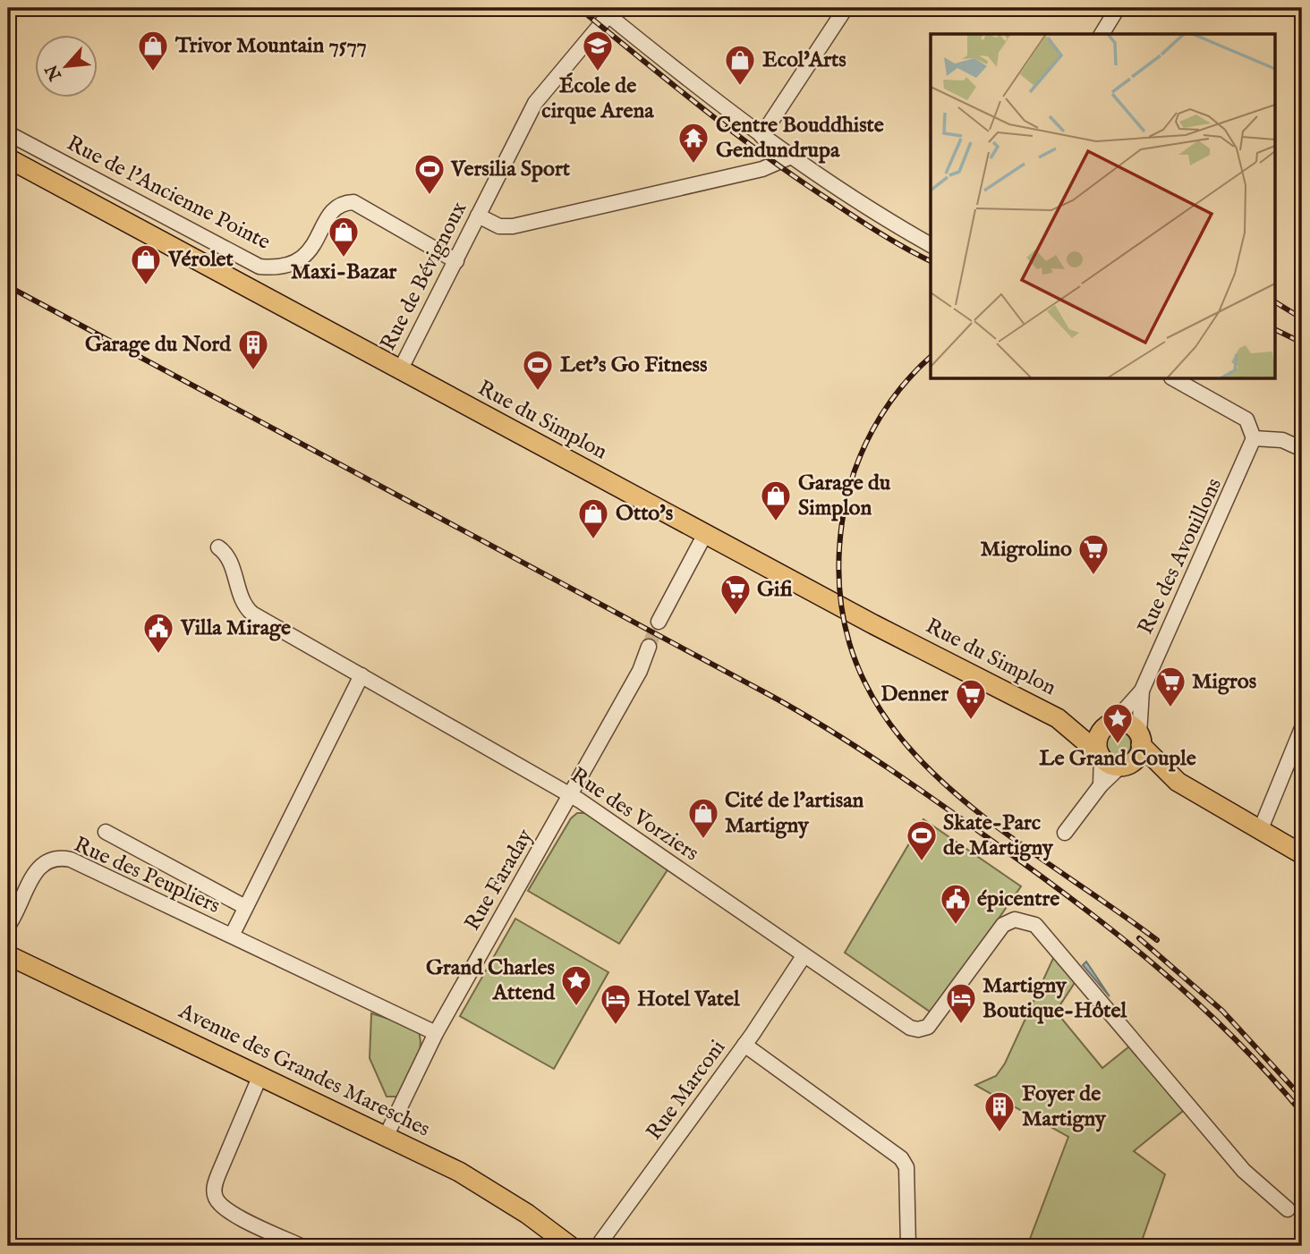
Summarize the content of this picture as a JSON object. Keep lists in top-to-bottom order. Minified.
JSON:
{"streets":{"main road":["Rue du Simplon","Avenue des Grandes Maresches"],"street":["Rue de l'Ancienne Pointe","Rue de Bévignoux","Rue des Avouillons","Rue des Vorziers","Rue des Peupliers","Rue Faraday","Rue Marconi"]},"crossings":[["Rue de l'Ancienne Pointe","Rue de Bévignoux"],["Rue de Bévignoux","Rue du Simplon"],["Rue du Simplon","Rue des Avouillons"],["Rue des Vorziers","Rue des Peupliers"],["Rue des Vorziers","Rue Faraday"],["Rue des Vorziers","Rue Marconi"],["Rue des Peupliers","Rue Faraday"],["Rue Faraday","Avenue des Grandes Maresches"]],"places":{"shop":["Trivor Mountain 7577","Ecol'Arts","Maxi-Bazar","Vérolet","Garage du Simplon","Otto's","Cité de l'artisan Martigny"],"school or university":["École de cirque Arena"],"temple":["Centre Bouddhiste Gendundrupa"],"sports":["Versilia Sport","Let's Go Fitness","Skate-Parc de Martigny"],"building":["Garage du Nord","Foyer de Martigny"],"supermarket":["Migrolino","Gifi","Migros","Denner"],"public building":["Villa Mirage","épicentre"],"place":["Le Grand Couple","Grand Charles Attend"],"hotel":["Martigny Boutique-Hôtel","Hotel Vatel"]},"north":"bottom left"}
